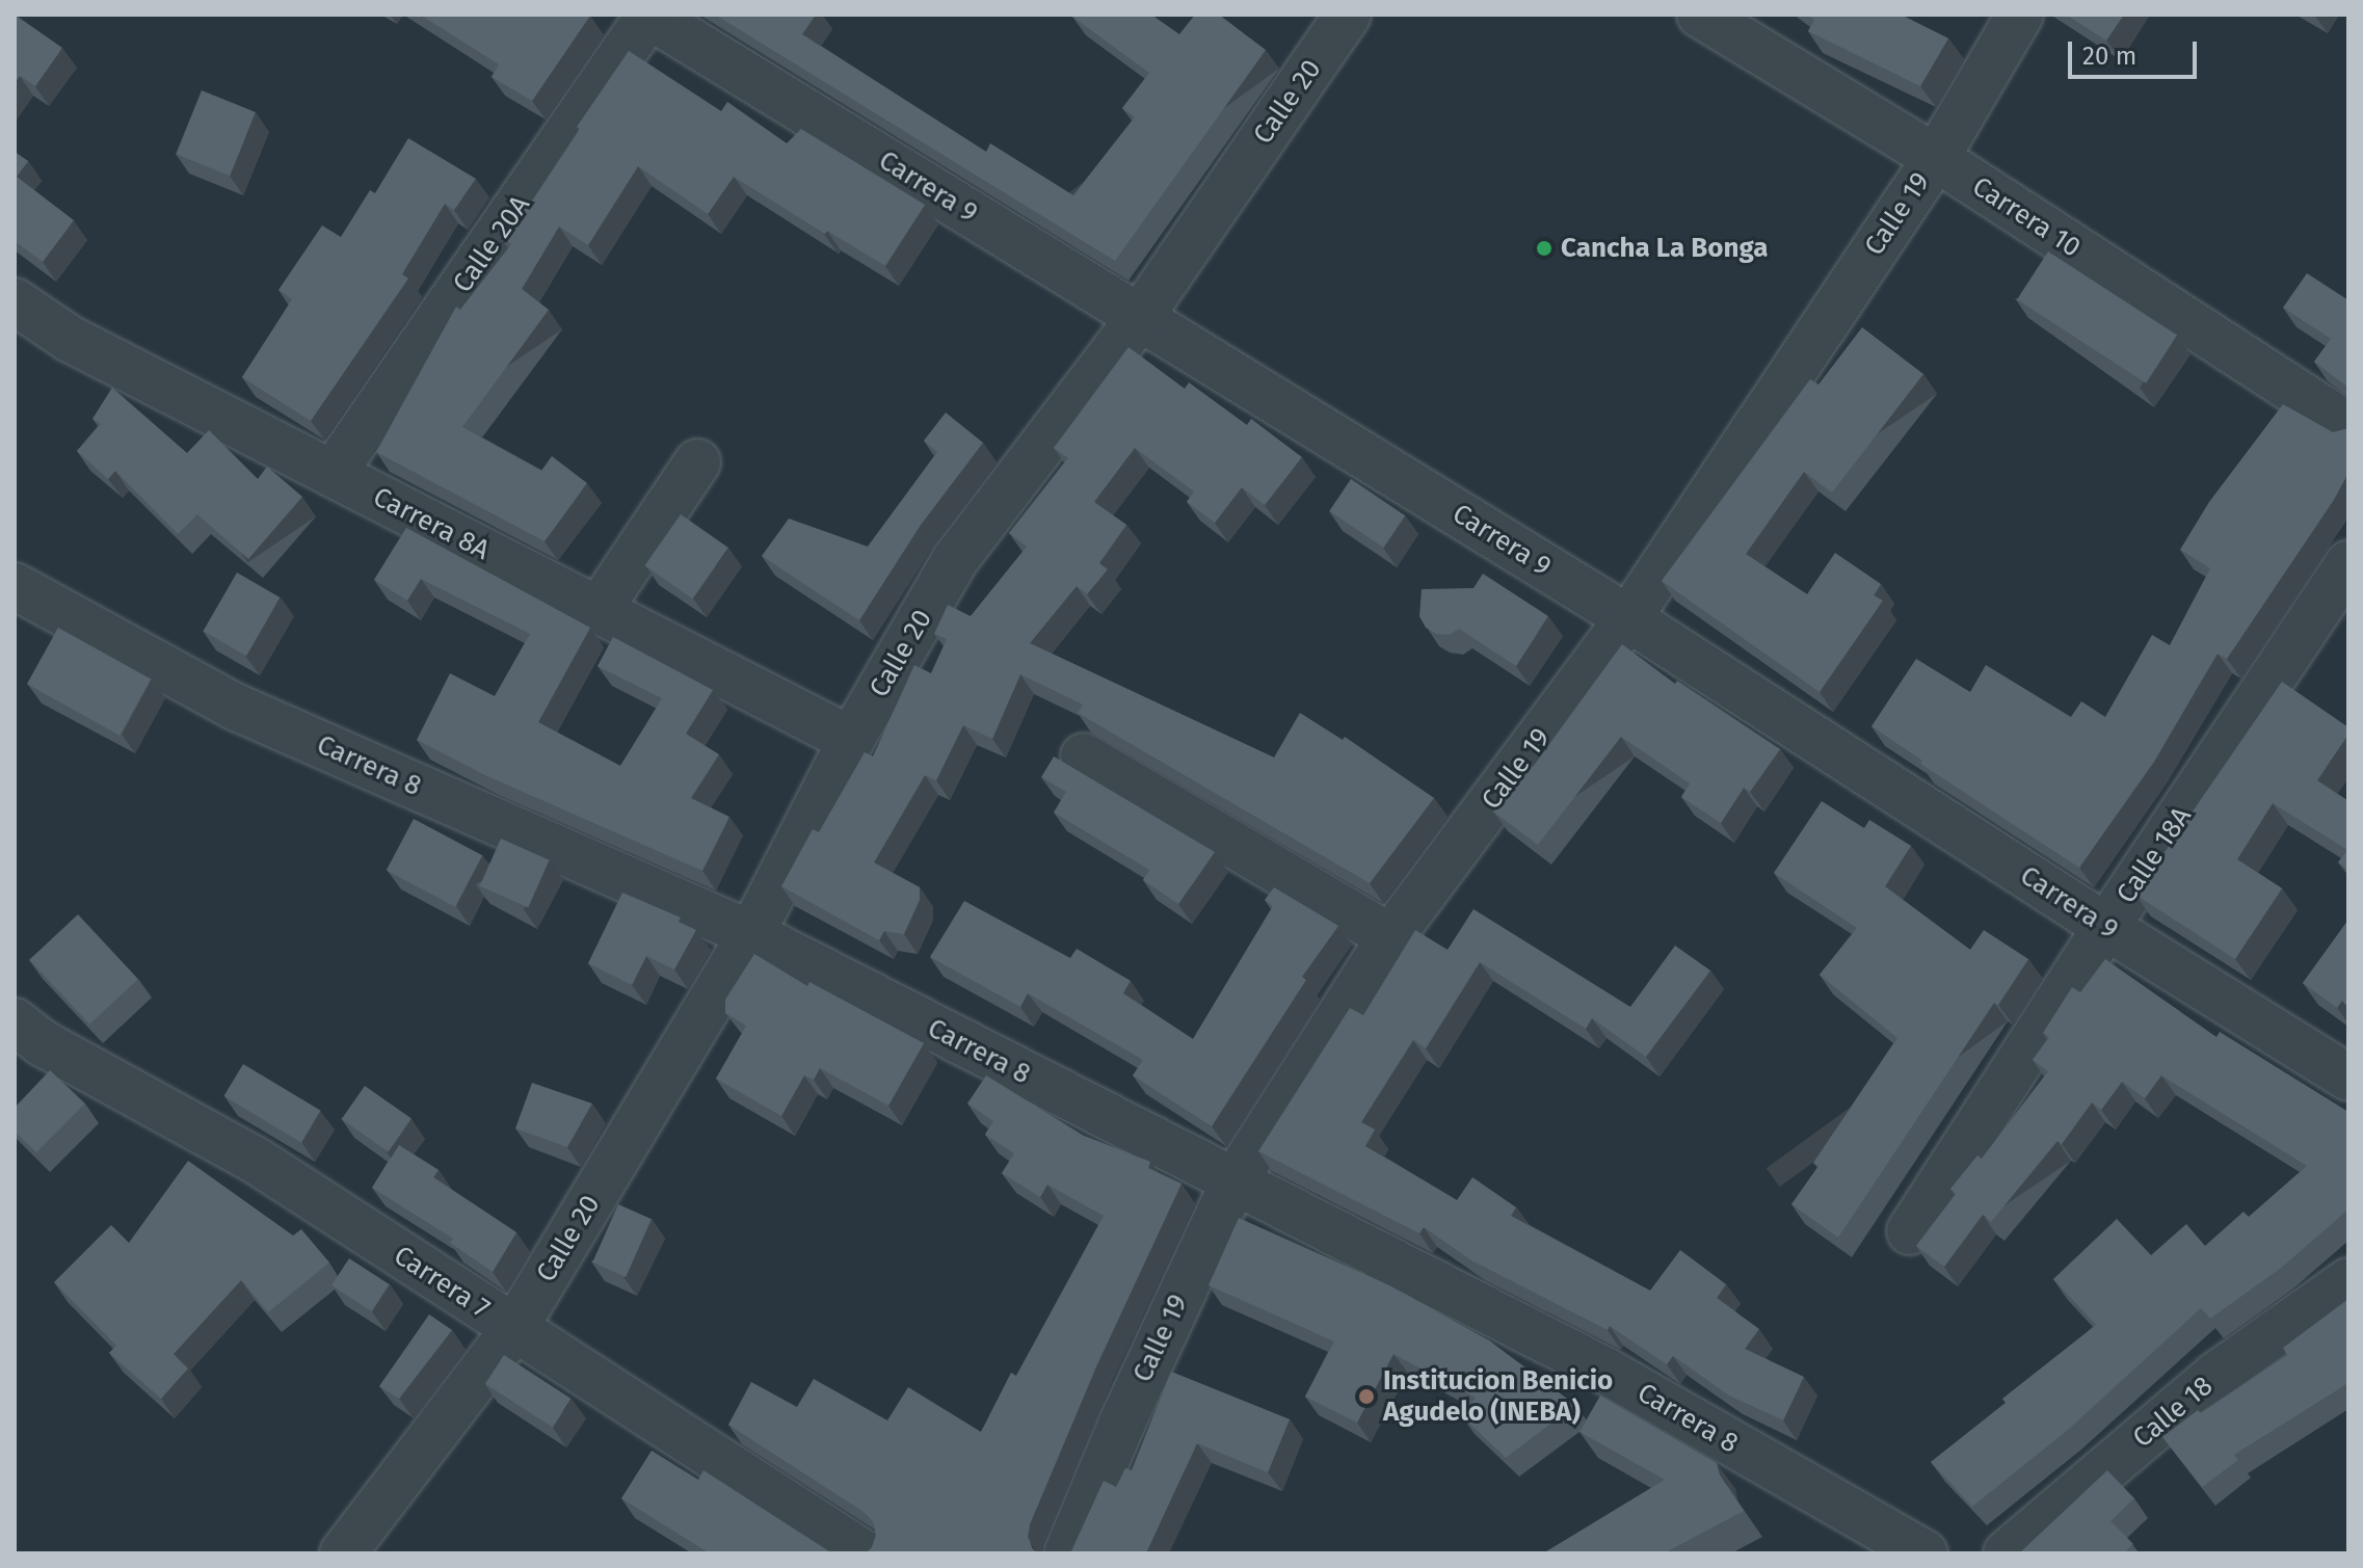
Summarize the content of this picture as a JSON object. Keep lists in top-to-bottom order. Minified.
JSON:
{"streets":{"street":["Calle 20","Carrera 9","Calle 19","Carrera 10","Calle 20A","Carrera 8A","Carrera 8","Calle 18A","Carrera 7","Calle 18"]},"crossings":[["Calle 20","Carrera 9"],["Calle 20","Carrera 8A"],["Calle 20","Carrera 8"],["Calle 20","Carrera 7"],["Carrera 9","Calle 19"],["Carrera 9","Calle 20A"],["Carrera 9","Calle 18A"],["Calle 19","Carrera 10"],["Calle 19","Carrera 8"],["Calle 20A","Carrera 8A"]],"places":["Cancha La Bonga","Institucion Benicio Agudelo (INEBA)"],"scale_bar":"20 m"}
